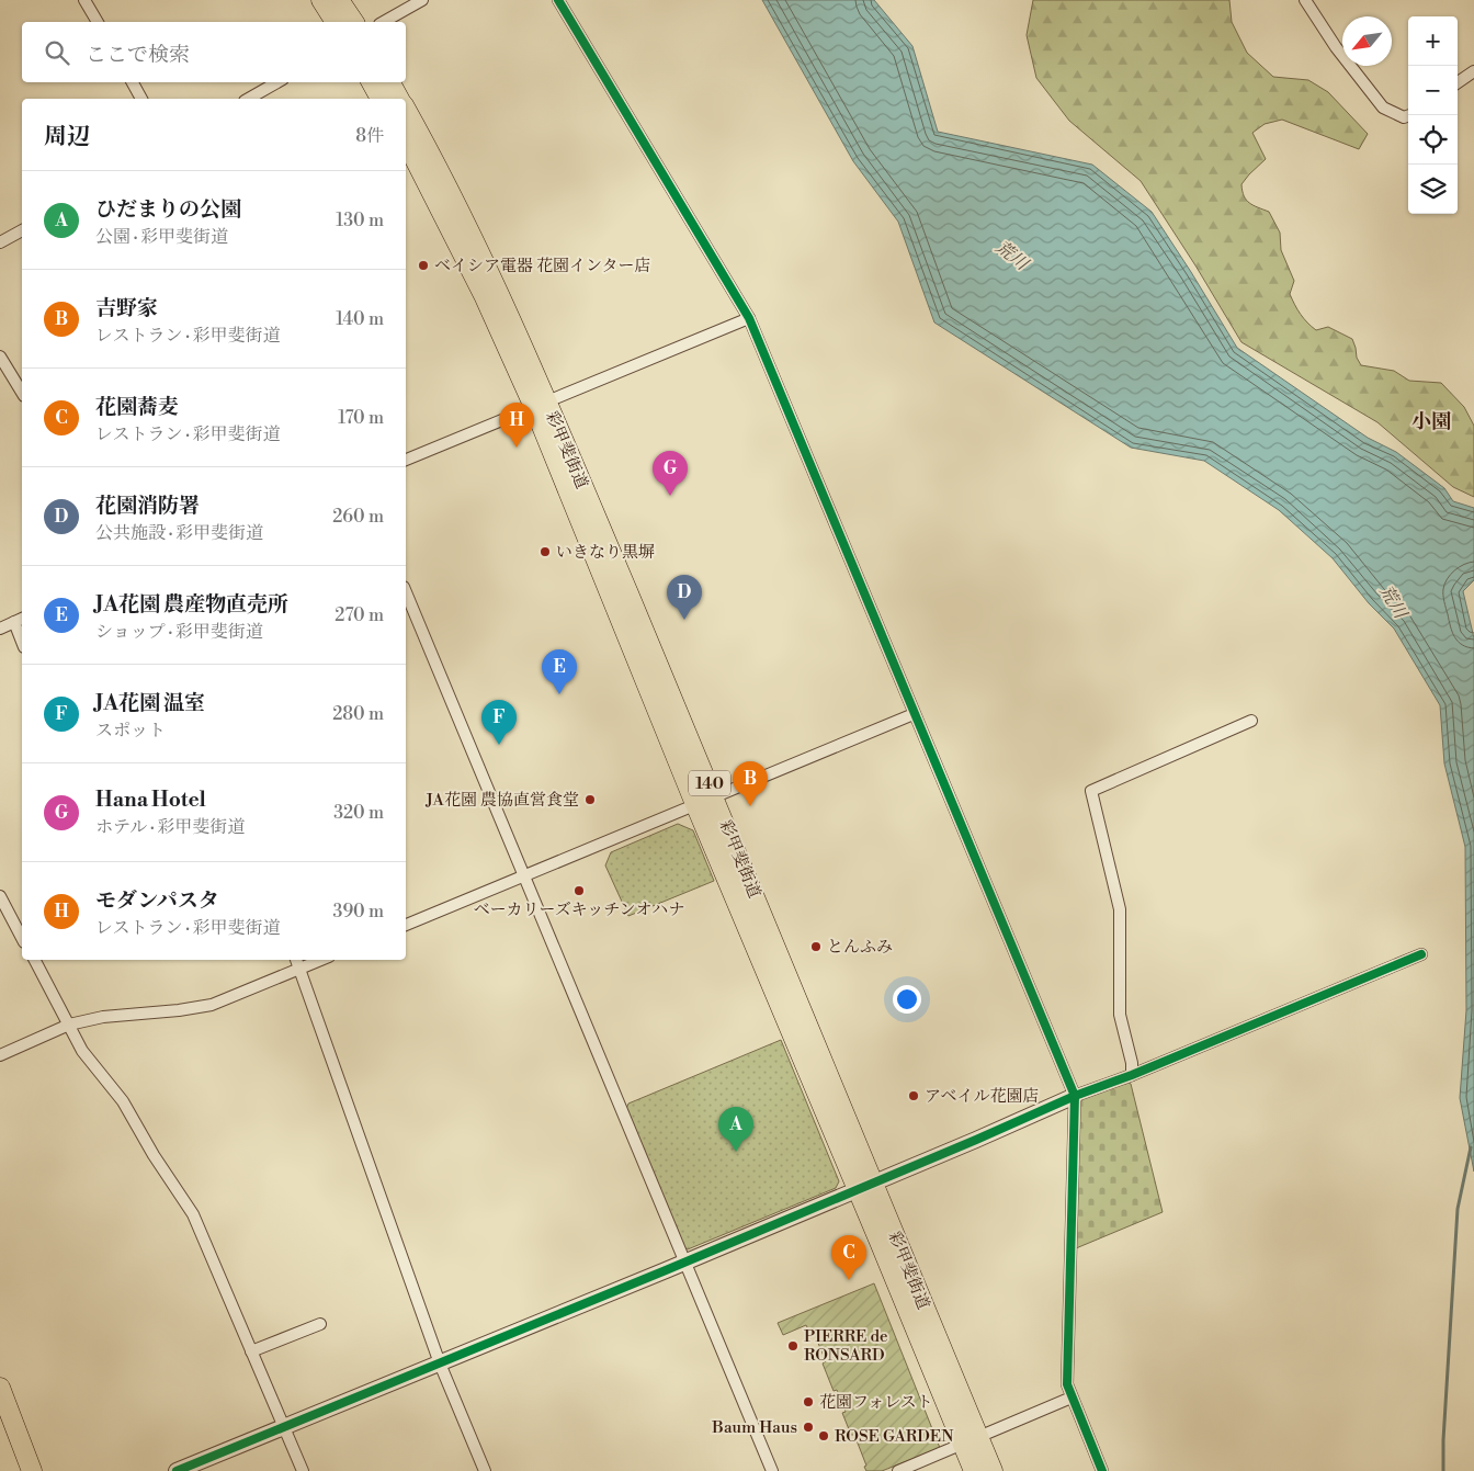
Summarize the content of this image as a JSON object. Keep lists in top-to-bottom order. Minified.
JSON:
{"streets":{"highway":["彩甲斐街道","140"]},"districts":["小園"],"water":["荒川"],"places":["ベイシア電器 花園インター店","いきなり黒塀","JA花園 農協直営食堂","ベーカリーズキッチンオハナ","とんふみ","アベイル花園店","PIERRE de RONSARD","花園フォレスト","Baum Haus","ROSE GARDEN"],"north":"bottom left","page":{"map_buttons":["+","−"],"search":"ここで検索","heading":["周辺","8件"],"list":[{"mark":"A","name":"ひだまりの公園","note":"公園 · 彩甲斐街道","value":"130 m"},{"mark":"B","name":"吉野家","note":"レストラン · 彩甲斐街道","value":"140 m"},{"mark":"C","name":"花園蕎麦","note":"レストラン · 彩甲斐街道","value":"170 m"},{"mark":"D","name":"花園消防署","note":"公共施設 · 彩甲斐街道","value":"260 m"},{"mark":"E","name":"JA花園 農産物直売所","note":"ショップ · 彩甲斐街道","value":"270 m"},{"mark":"F","name":"JA花園 温室","note":"スポット","value":"280 m"},{"mark":"G","name":"Hana Hotel","note":"ホテル · 彩甲斐街道","value":"320 m"},{"mark":"H","name":"モダンパスタ","note":"レストラン · 彩甲斐街道","value":"390 m"}],"pins":["H","G","D","E","F","B","A","C"]}}
